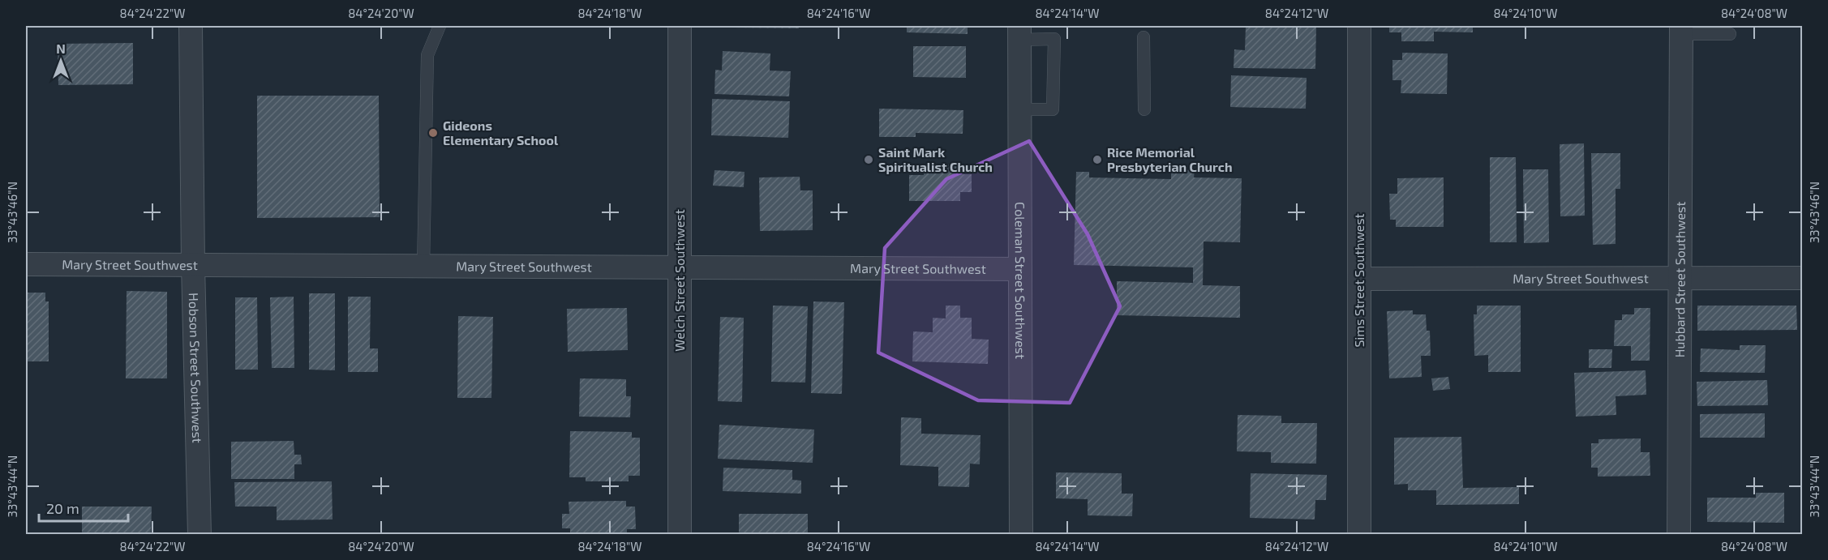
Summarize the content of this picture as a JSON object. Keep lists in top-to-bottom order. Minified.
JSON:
{"streets":{"street":["Mary Street Southwest","Hubbard Street Southwest","Welch Street Southwest","Coleman Street Southwest","Sims Street Southwest","Hobson Street Southwest"]},"crossings":[["Mary Street Southwest","Hubbard Street Southwest"],["Mary Street Southwest","Welch Street Southwest"],["Mary Street Southwest","Coleman Street Southwest"],["Mary Street Southwest","Sims Street Southwest"],["Mary Street Southwest","Hobson Street Southwest"]],"places":["Gideons Elementary School","Saint Mark Spiritualist Church","Rice Memorial Presbyterian Church"],"scale_bar":"20 m","north":"top","coordinates":["84°24'22\"W","84°24'20\"W","84°24'18\"W","84°24'16\"W","84°24'14\"W","84°24'12\"W","84°24'10\"W","84°24'08\"W","33°43'46\"N","33°43'44\"N"]}
